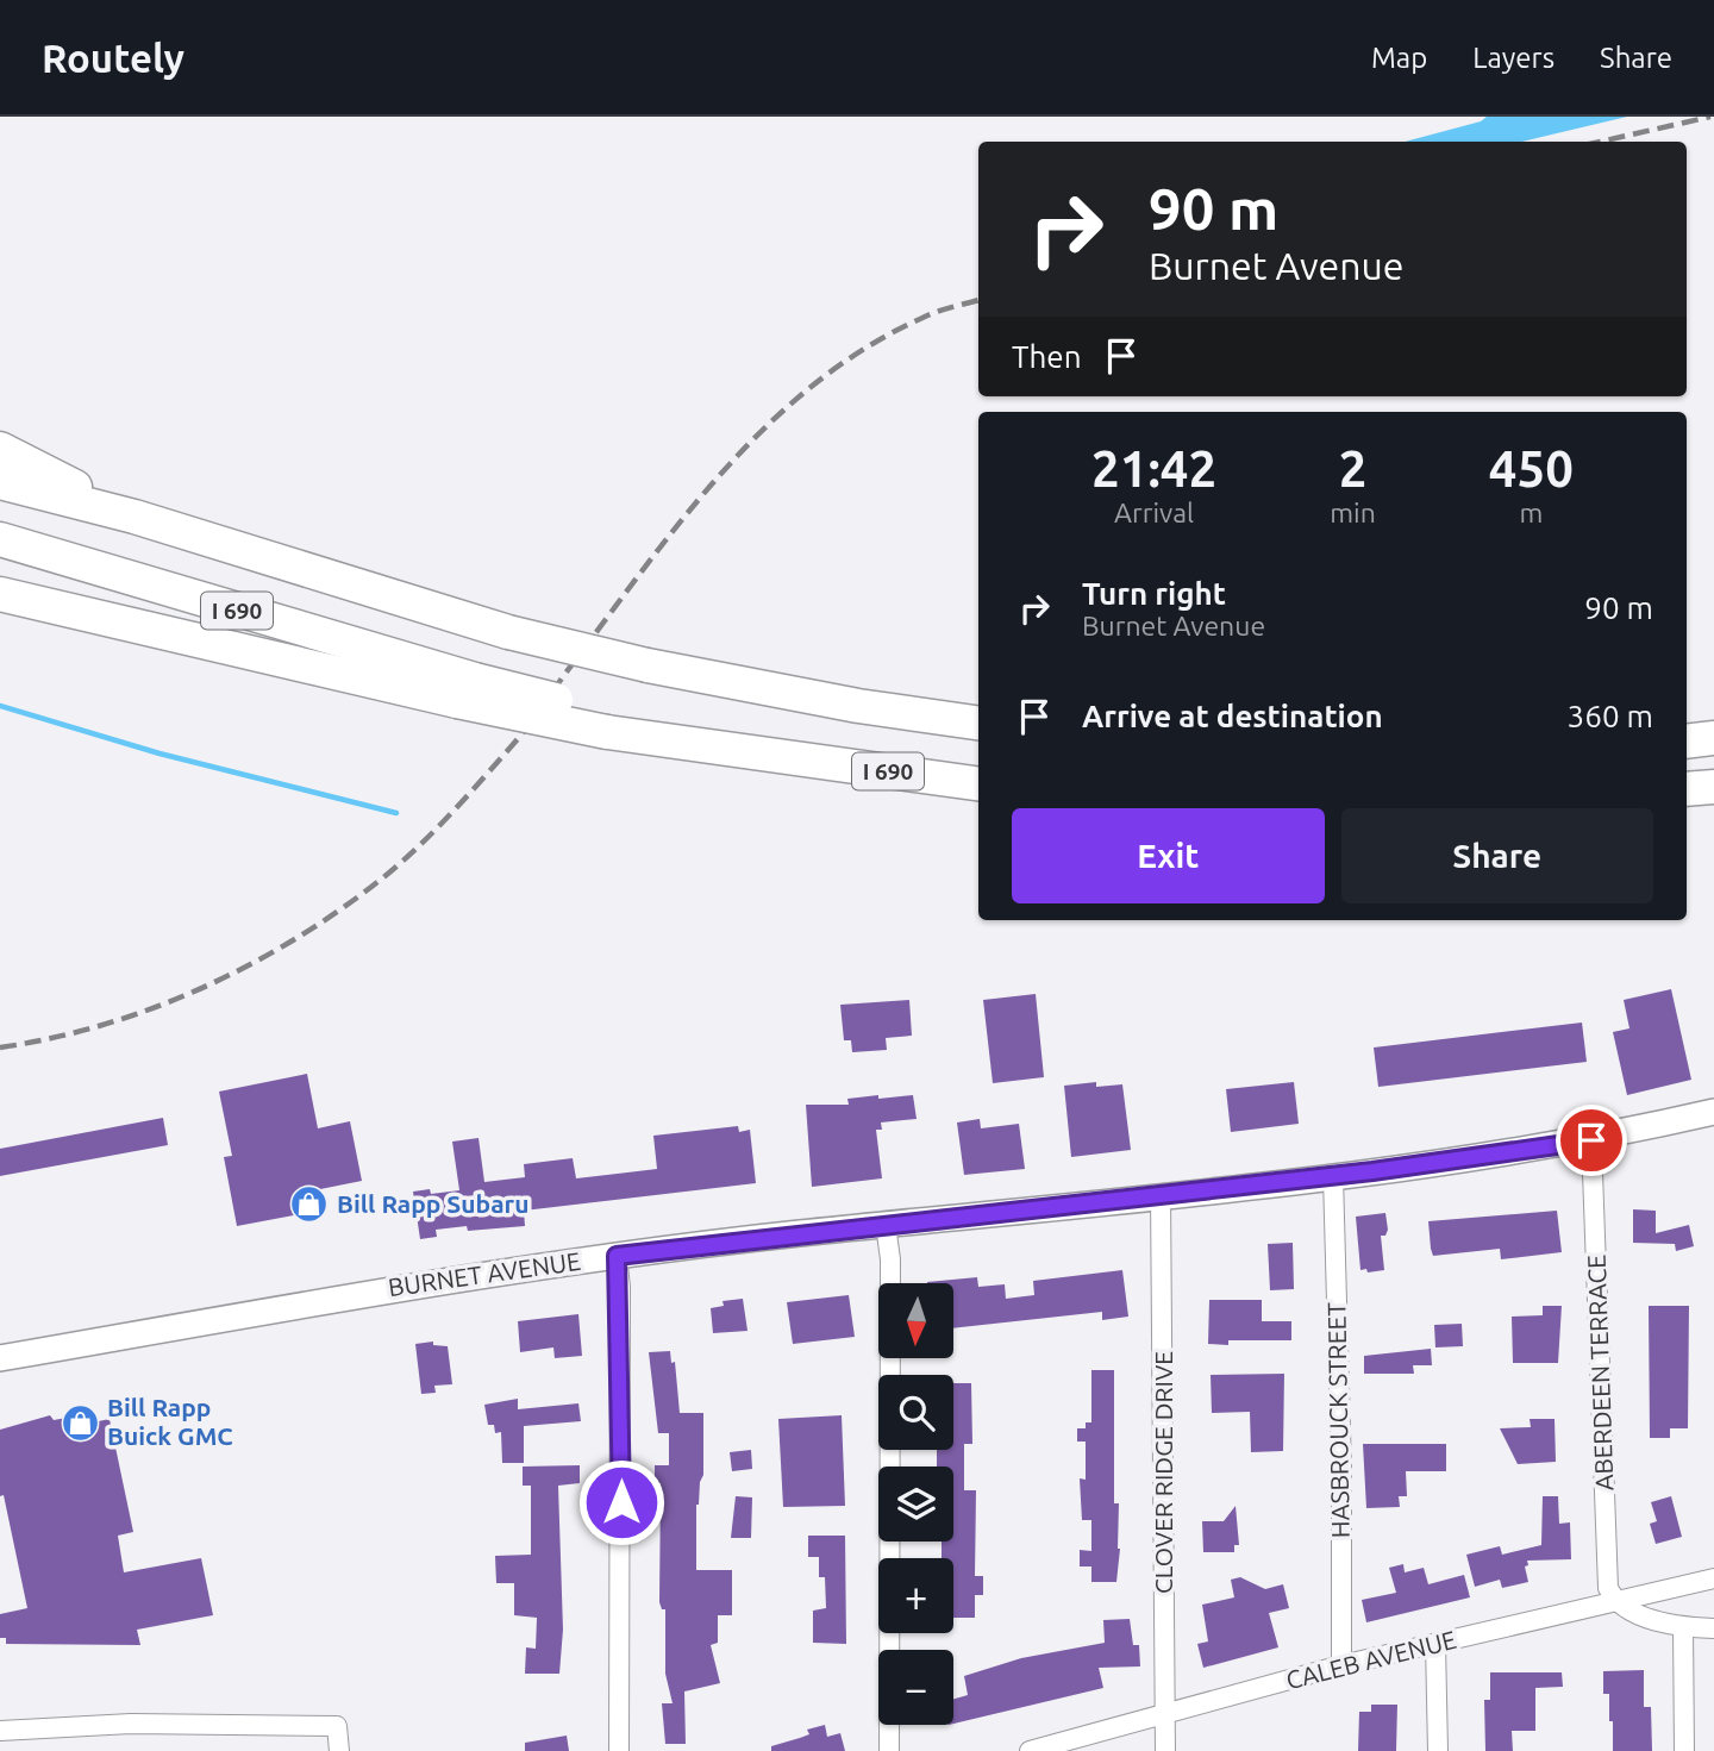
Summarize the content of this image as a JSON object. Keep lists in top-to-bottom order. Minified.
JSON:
{"streets":{"highway":["I 690"],"street":["BURNET AVENUE","ABERDEEN TERRACE","HASBROUCK STREET","CLOVER RIDGE DRIVE","CALEB AVENUE"]},"crossings":[["BURNET AVENUE","ABERDEEN TERRACE"],["BURNET AVENUE","HASBROUCK STREET"],["BURNET AVENUE","CLOVER RIDGE DRIVE"],["ABERDEEN TERRACE","CALEB AVENUE"],["HASBROUCK STREET","CALEB AVENUE"],["CLOVER RIDGE DRIVE","CALEB AVENUE"]],"places":{"shop":["Bill Rapp Subaru","Bill Rapp Buick GMC"]},"north":"bottom","page":{"header":"Routely","nav":["Map","Layers","Share"],"turn":["90 m","Burnet Avenue"],"then":"Then","eta":["21:42","Arrival","2","min","450","m"],"list":[{"name":"Turn right","note":"Burnet Avenue","value":"90 m"},{"name":"Arrive at destination","value":"360 m"}],"buttons":["Exit","Share"],"map_buttons":["+","−"]}}
